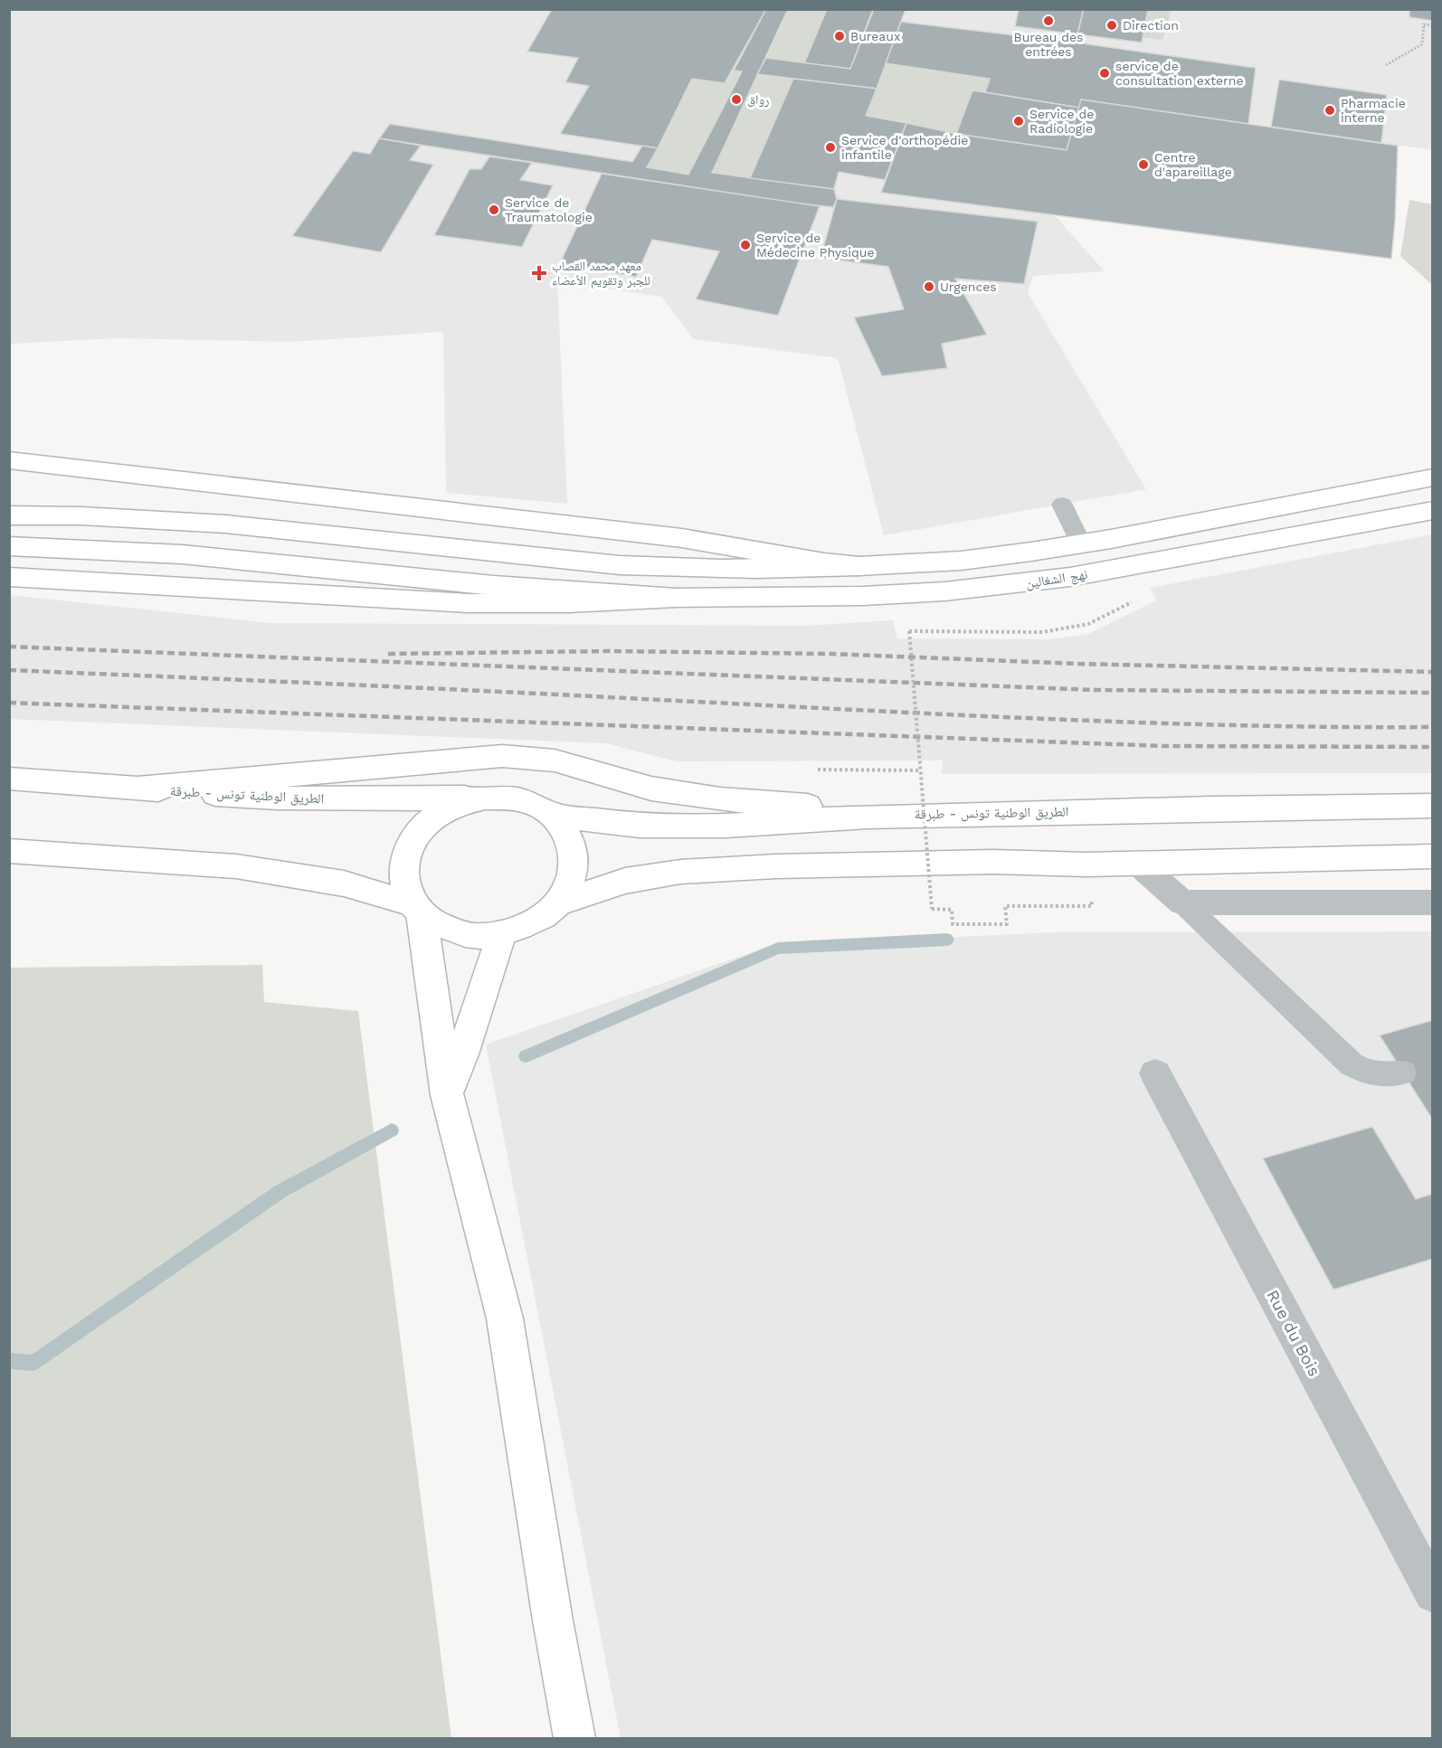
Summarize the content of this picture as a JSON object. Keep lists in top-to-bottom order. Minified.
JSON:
{"streets":{"main road":["نهج الشغالين","الطريق الوطنية تونس - طبرقة"],"street":["Rue du Bois"]},"places":{"other":["Bureau des entrées","Direction","Bureaux","service de consultation externe","رواق","Pharmacie interne","Service de Radiologie","Service d'orthopédie infantile","Centre d'apareillage","Service de Traumatologie","Service de Médecine Physique","Urgences"],"health":["معهد محمد القصاب للجبر وتقويم الأعضاء"]}}
